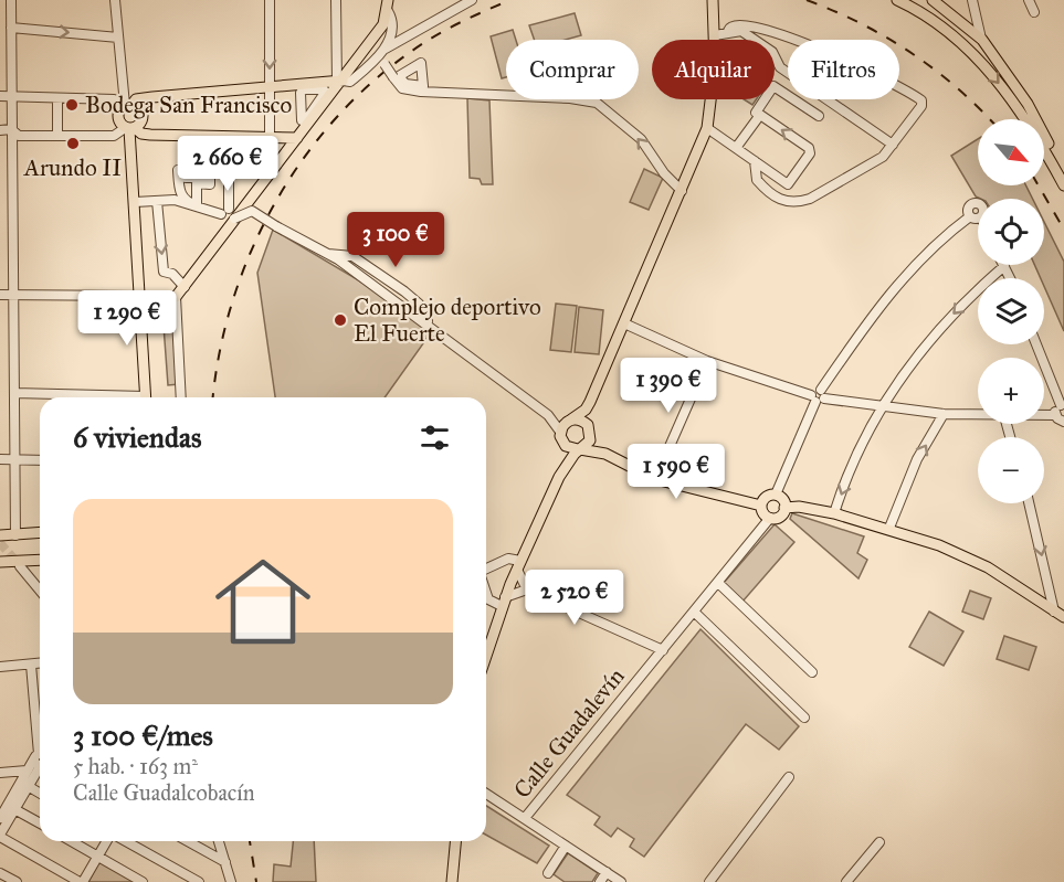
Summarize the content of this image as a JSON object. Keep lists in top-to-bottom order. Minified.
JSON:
{"streets":{"street":["Calle Guadalevín"]},"places":["Bodega San Francisco","Arundo II","Complejo deportivo El Fuerte"],"north":"bottom right","page":{"chip":["Comprar","Alquilar","Filtros"],"map_buttons":["+","−"],"price":["2 660 €","3 100 €","1 290 €","1 390 €","1 590 €","2 520 €"],"heading":"6 viviendas","list":[{"name":"3 100 €/mes","note":"5 hab. · 163 m² · Calle Guadalcobacín"}]}}
